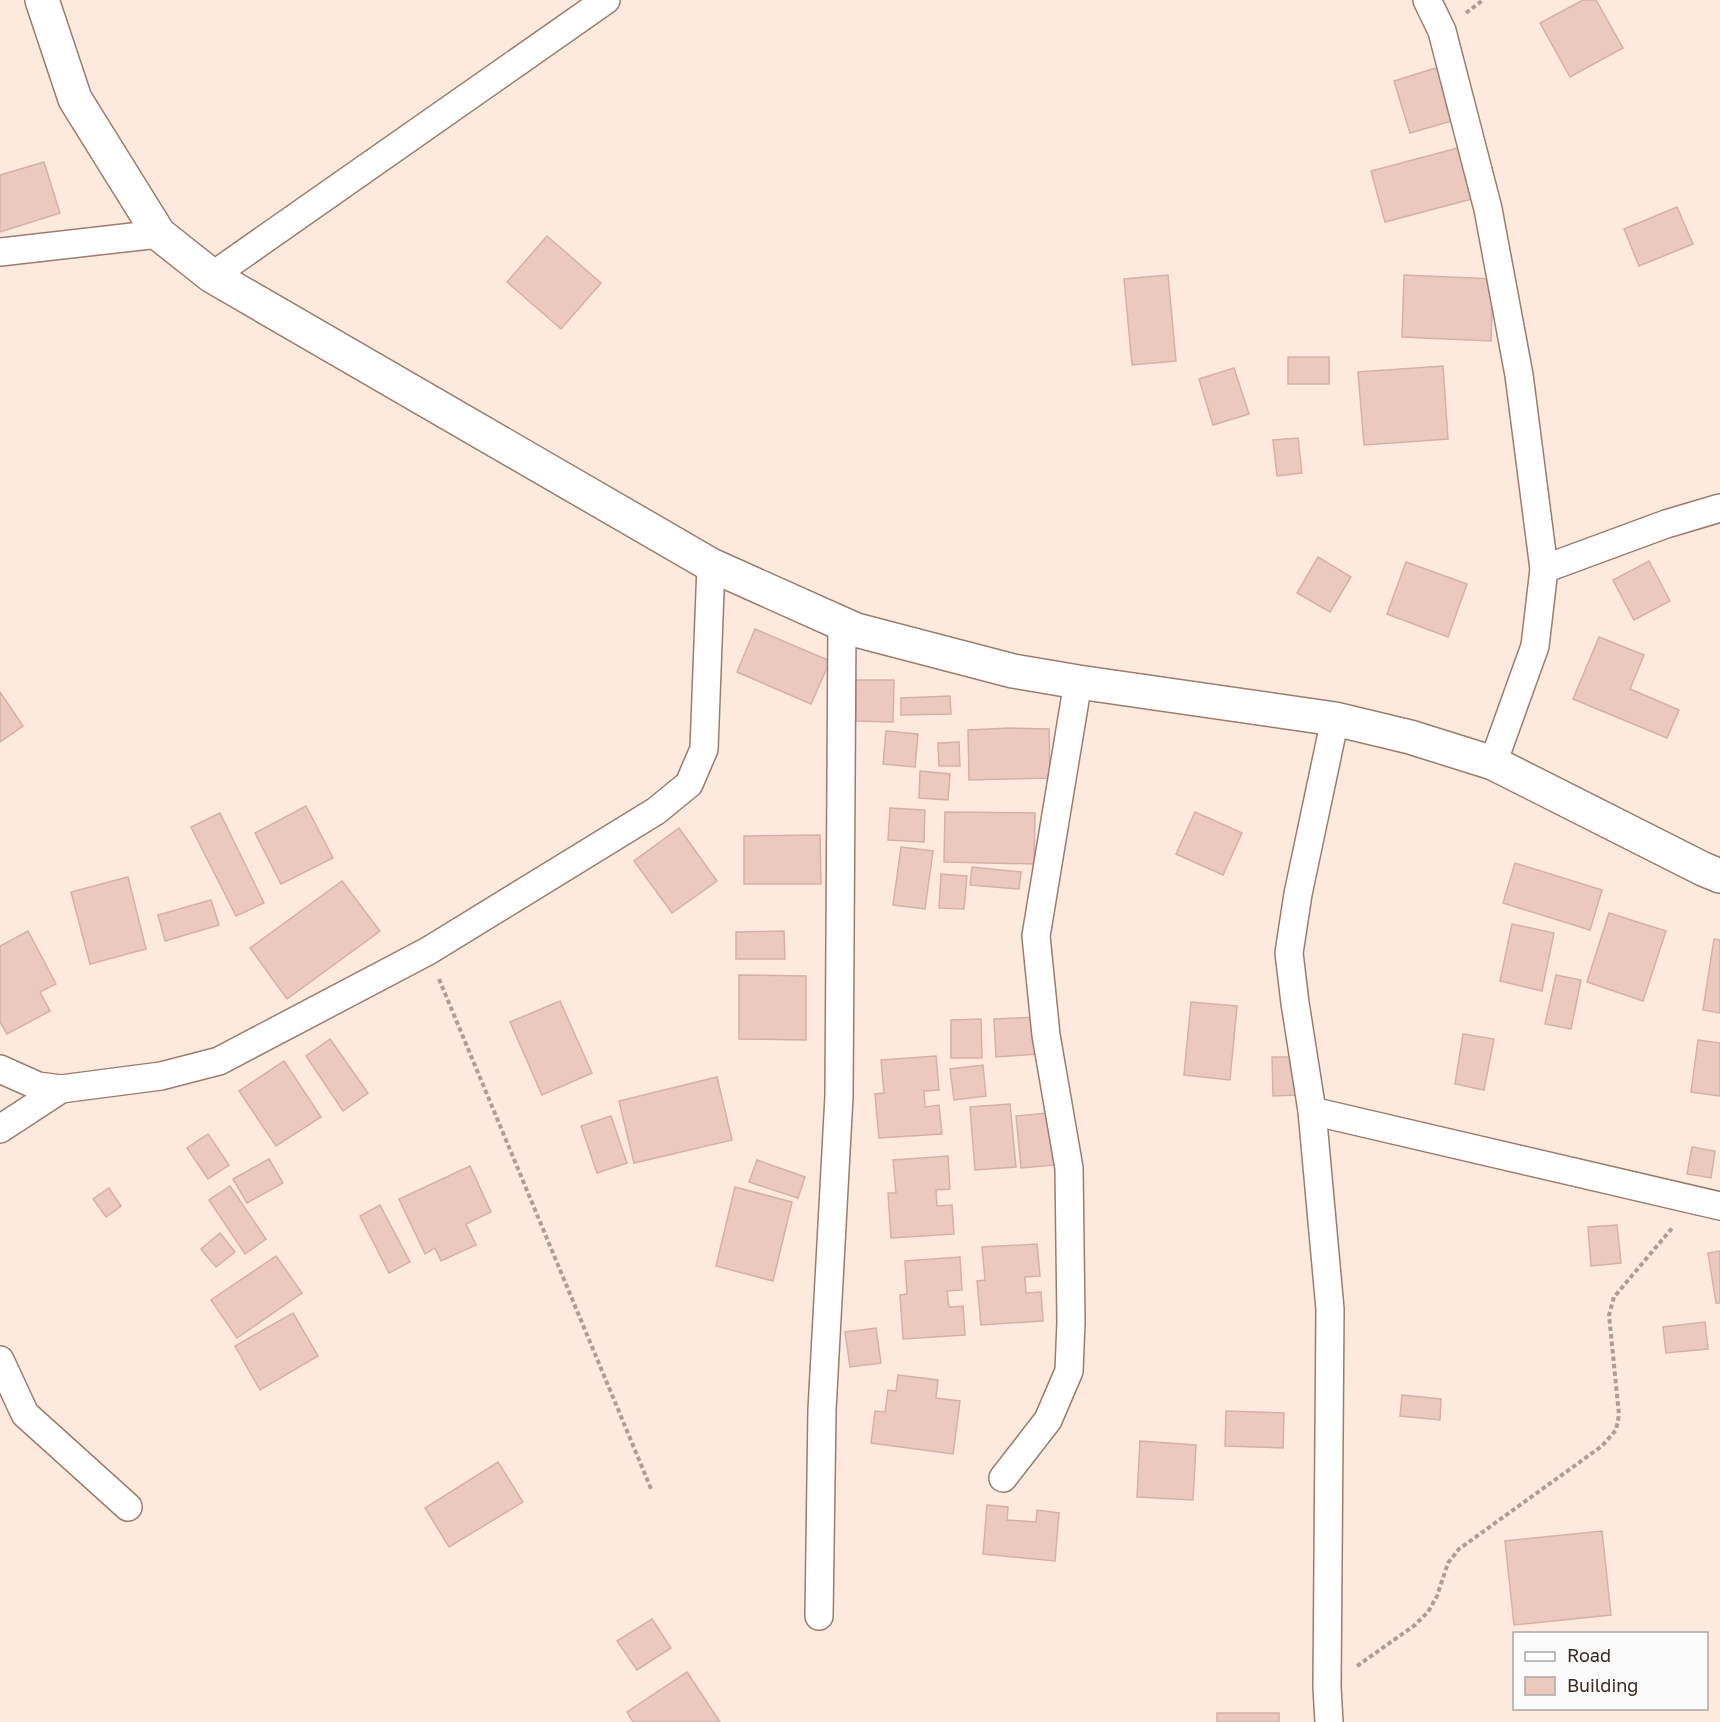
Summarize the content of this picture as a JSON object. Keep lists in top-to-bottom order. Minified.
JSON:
{"legend":["Road","Building"]}
